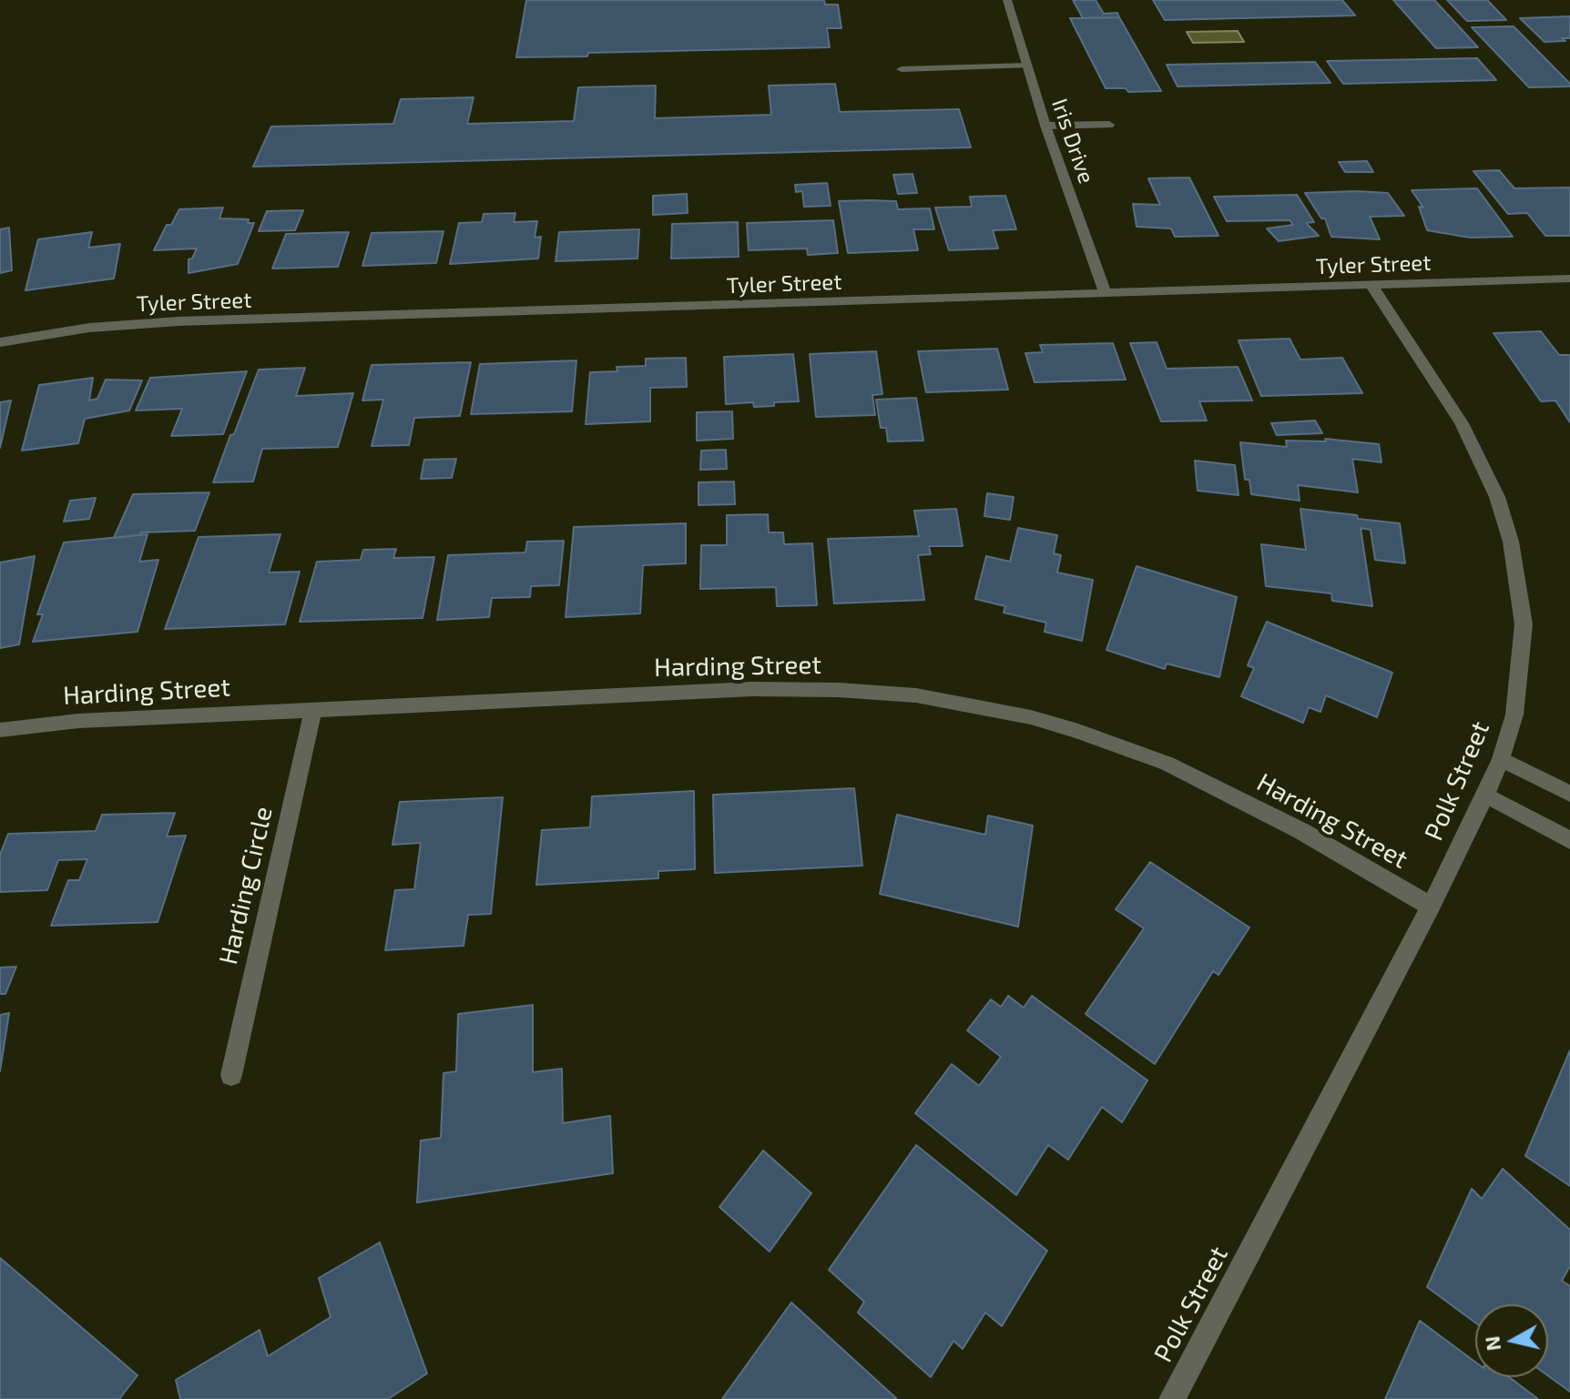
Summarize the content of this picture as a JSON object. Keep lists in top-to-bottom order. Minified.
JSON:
{"streets":{"street":["Iris Drive","Tyler Street","Harding Street","Polk Street","Harding Circle"]},"crossings":[["Iris Drive","Tyler Street"],["Tyler Street","Polk Street"],["Harding Street","Polk Street"],["Harding Street","Harding Circle"]],"north":"left"}
